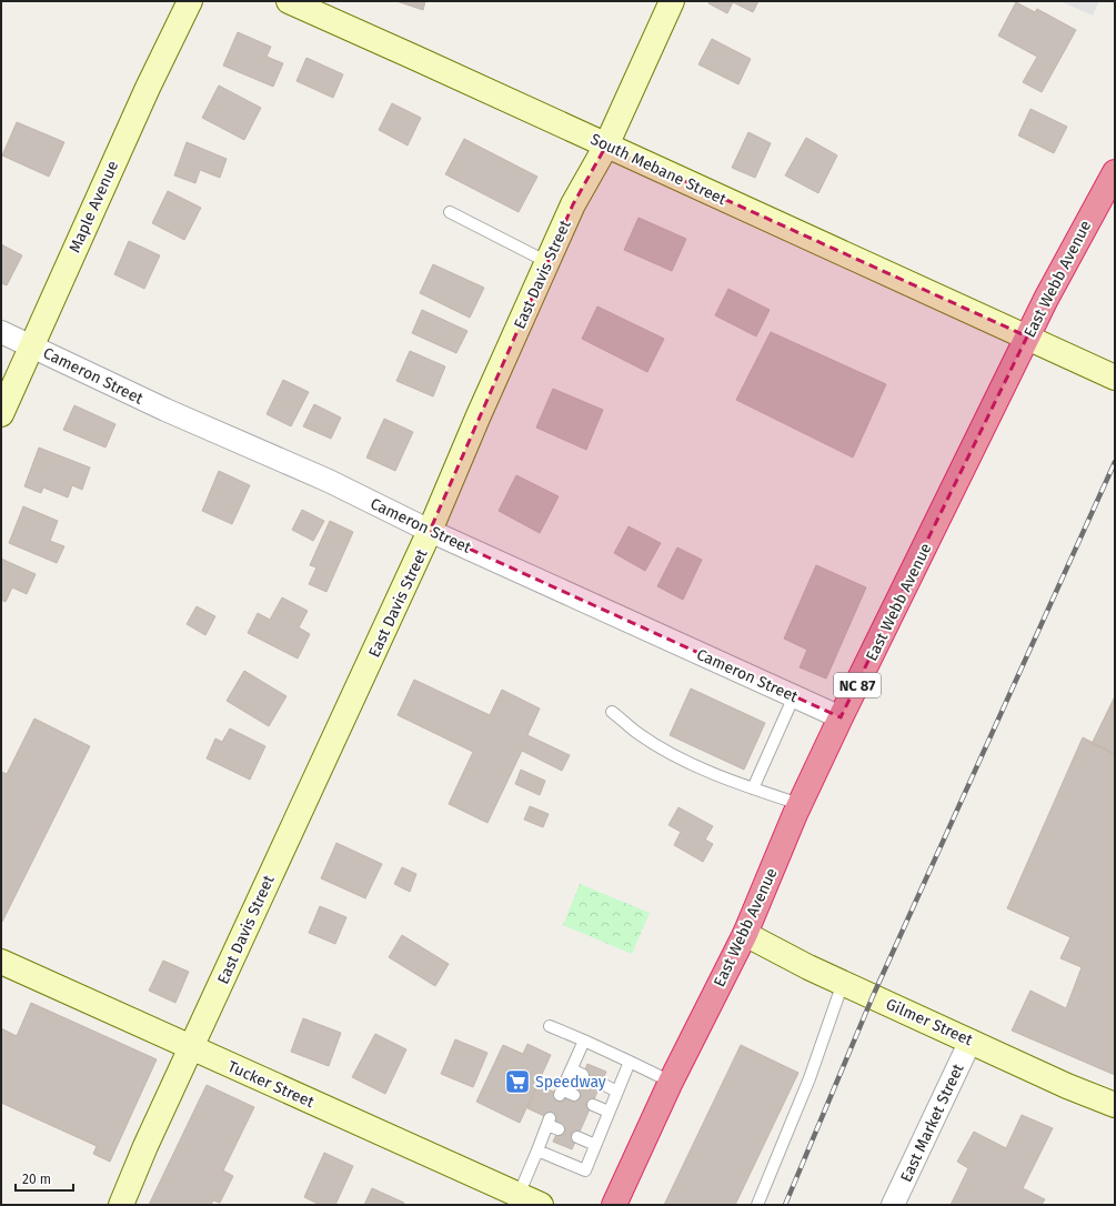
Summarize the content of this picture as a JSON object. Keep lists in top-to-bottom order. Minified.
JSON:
{"streets":{"highway":["East Webb Avenue","NC 87"],"street":["South Mebane Street","Maple Avenue","East Davis Street","Cameron Street","Gilmer Street","Tucker Street","East Market Street"]},"crossings":[["South Mebane Street","East Davis Street"],["South Mebane Street","East Webb Avenue"],["Maple Avenue","Cameron Street"],["East Davis Street","Cameron Street"],["East Davis Street","Tucker Street"],["East Webb Avenue","Cameron Street"],["East Webb Avenue","Gilmer Street"],["Gilmer Street","East Market Street"]],"places":{"supermarket":["Speedway"]},"scale_bar":"20 m"}
